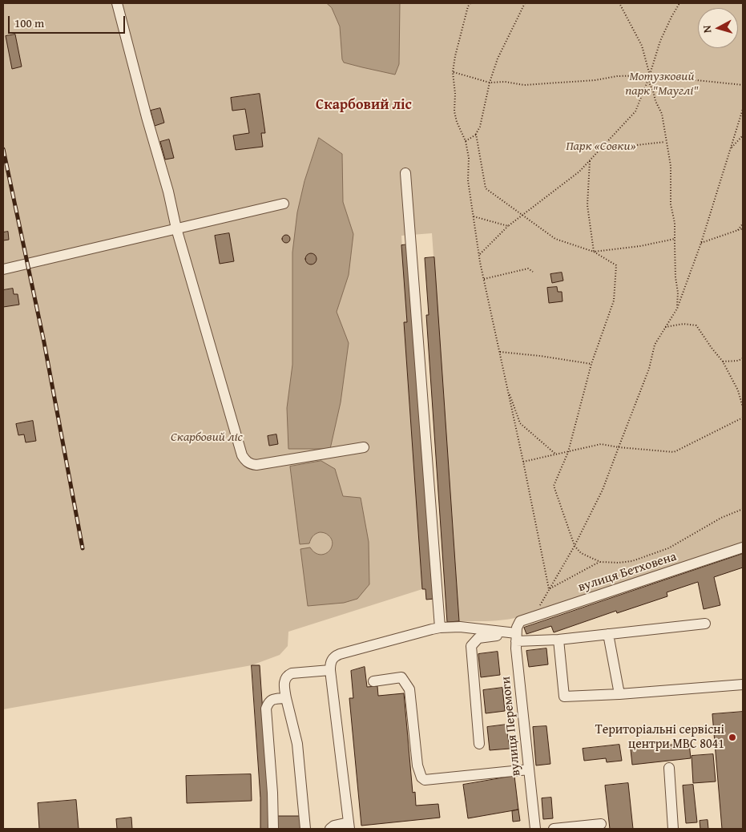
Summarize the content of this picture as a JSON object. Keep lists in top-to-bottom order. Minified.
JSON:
{"streets":{"street":["вулиця Бетховена","вулиця Перемоги"]},"crossings":[["вулиця Бетховена","вулиця Перемоги"]],"districts":["Скарбовий ліс"],"parks":["Мотузковий парк \"Мауглі\"","Парк «Совки»","Скарбовий ліс"],"places":["Територіальні сервісні центри МВС 8041"],"scale_bar":"100 m","north":"left"}
